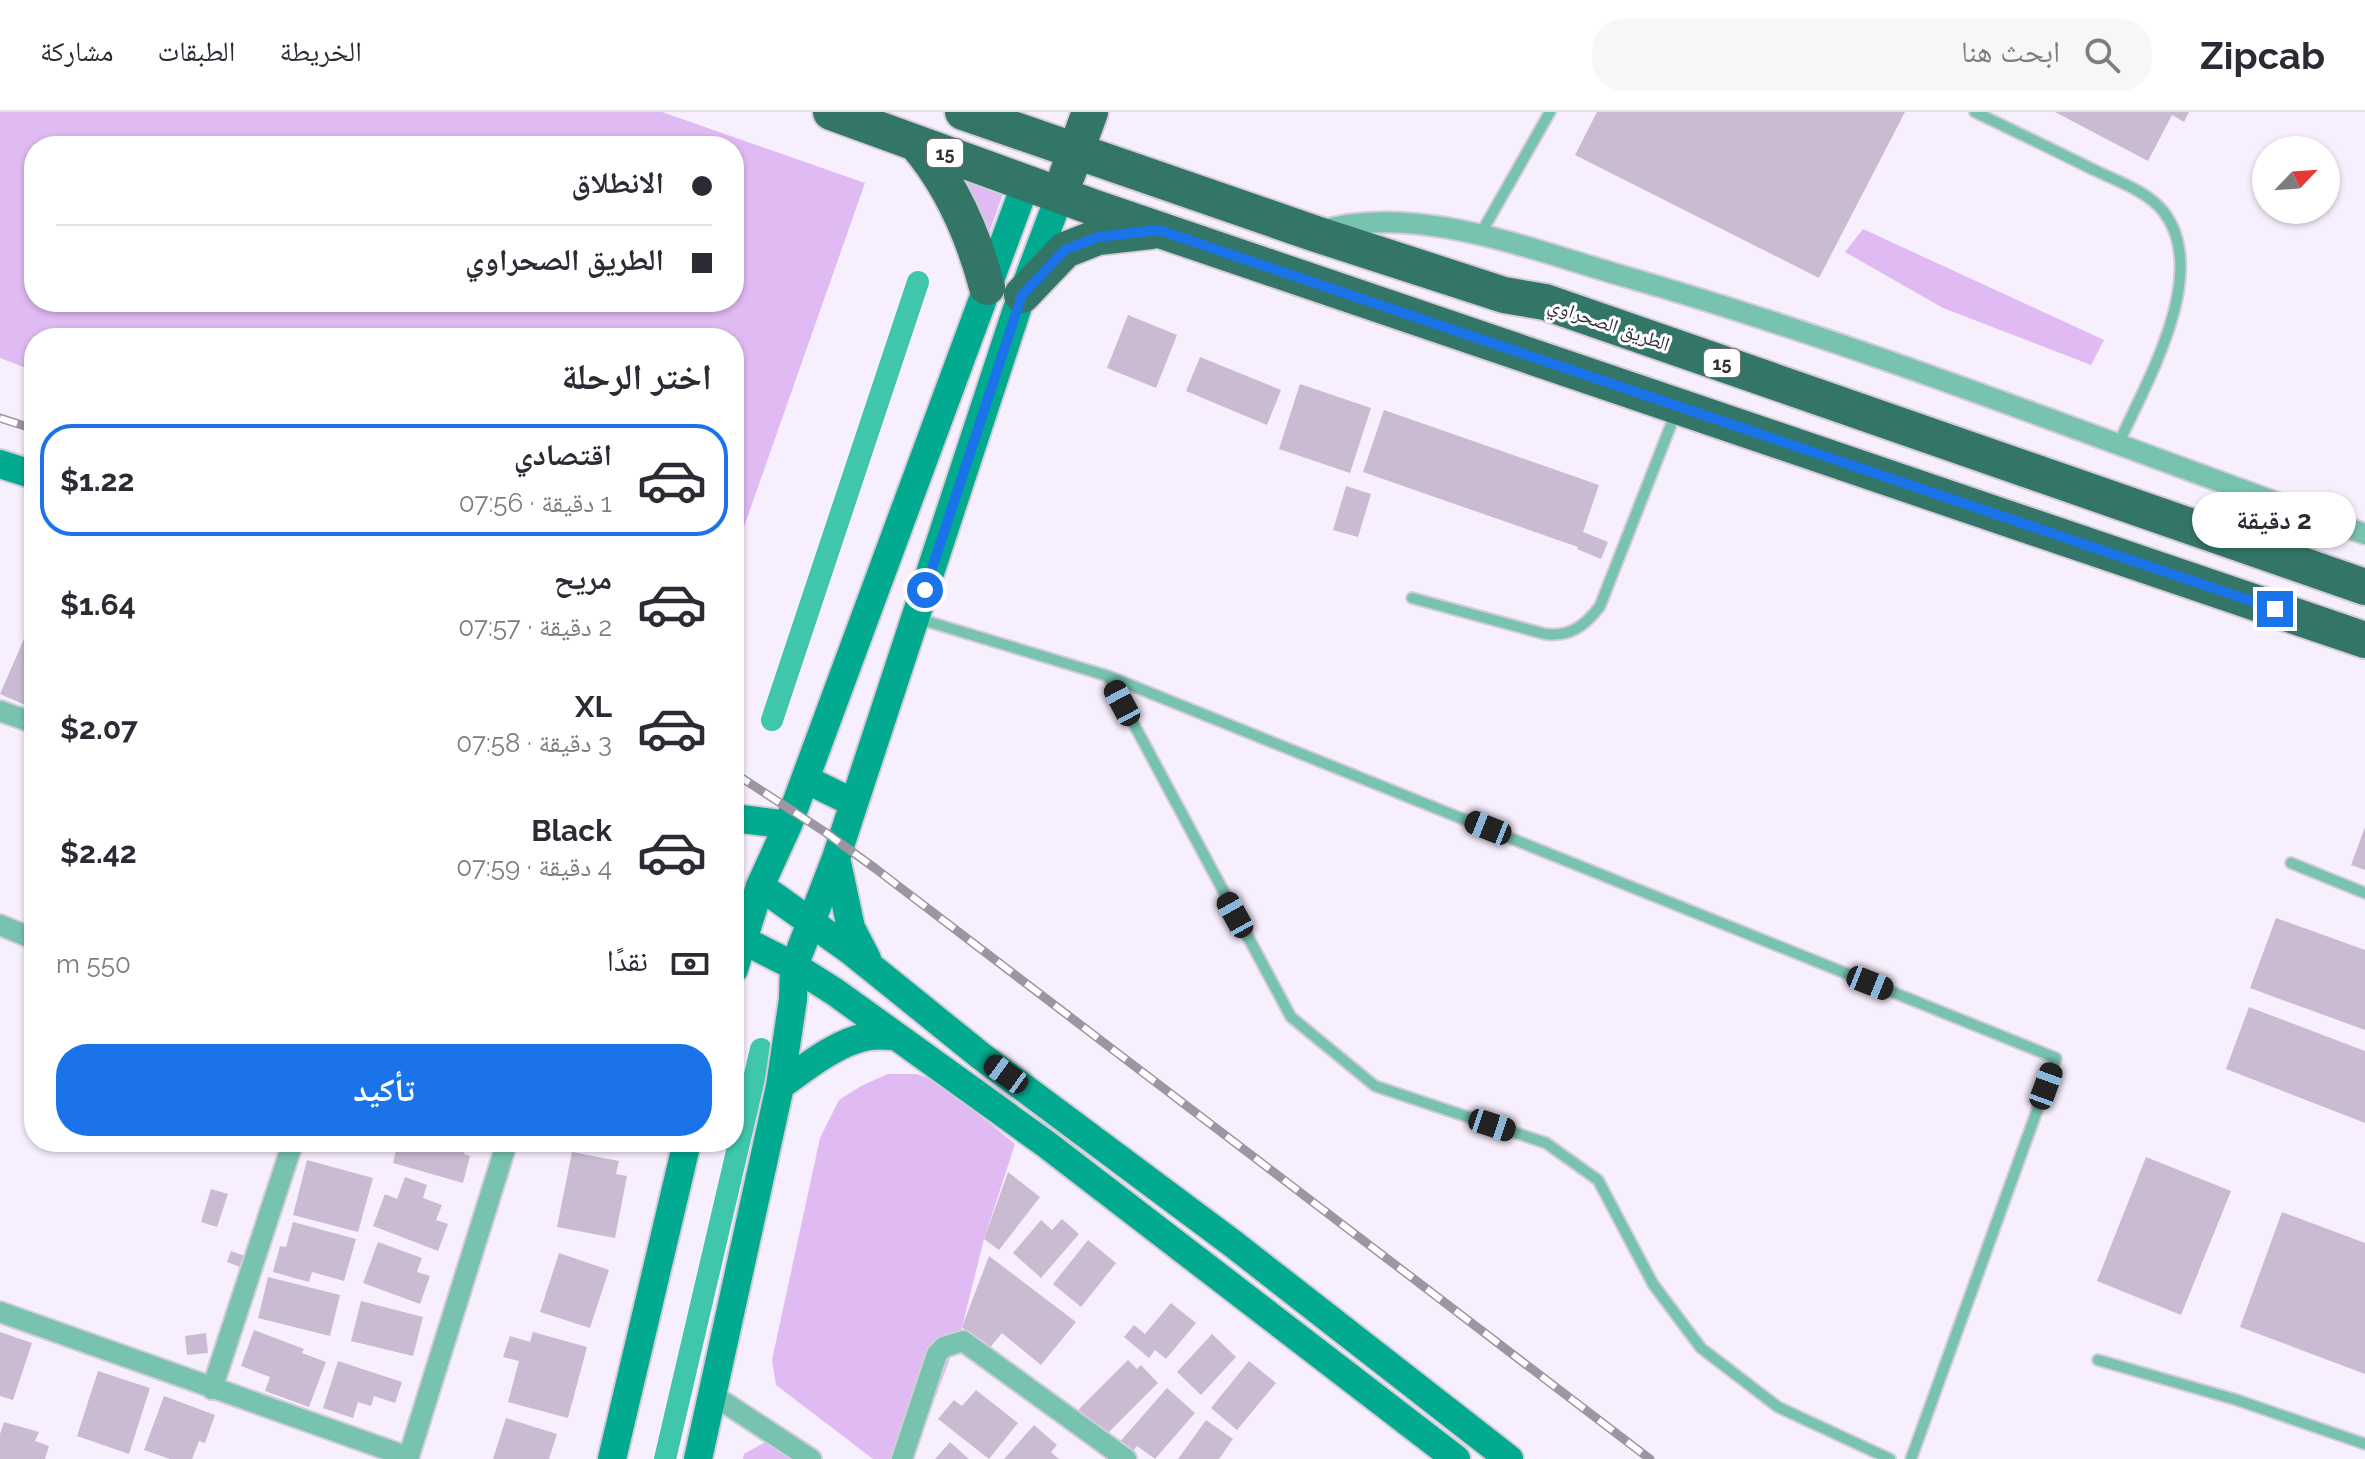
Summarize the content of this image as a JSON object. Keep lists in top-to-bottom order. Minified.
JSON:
{"streets":{"highway":["15","الطريق الصحراوي"]},"crossings":[["15","الطريق الصحراوي"]],"north":"top right","page":{"header":"Zipcab","search":"ابحث هنا","nav":["الخريطة","الطبقات","مشاركة"],"banner":["الانطلاق","الطريق الصحراوي"],"heading":"اختر الرحلة","list":[{"name":"اقتصادي","note":"1 دقيقة · 07:56","value":"$1.22"},{"name":"مريح","note":"2 دقيقة · 07:57","value":"$1.64"},{"name":"XL","note":"3 دقيقة · 07:58","value":"$2.07"},{"name":"Black","note":"4 دقيقة · 07:59","value":"$2.42"}],"bubble":"2 دقيقة","pay":["نقدًا","550 m"],"buttons":"تأكيد"}}
